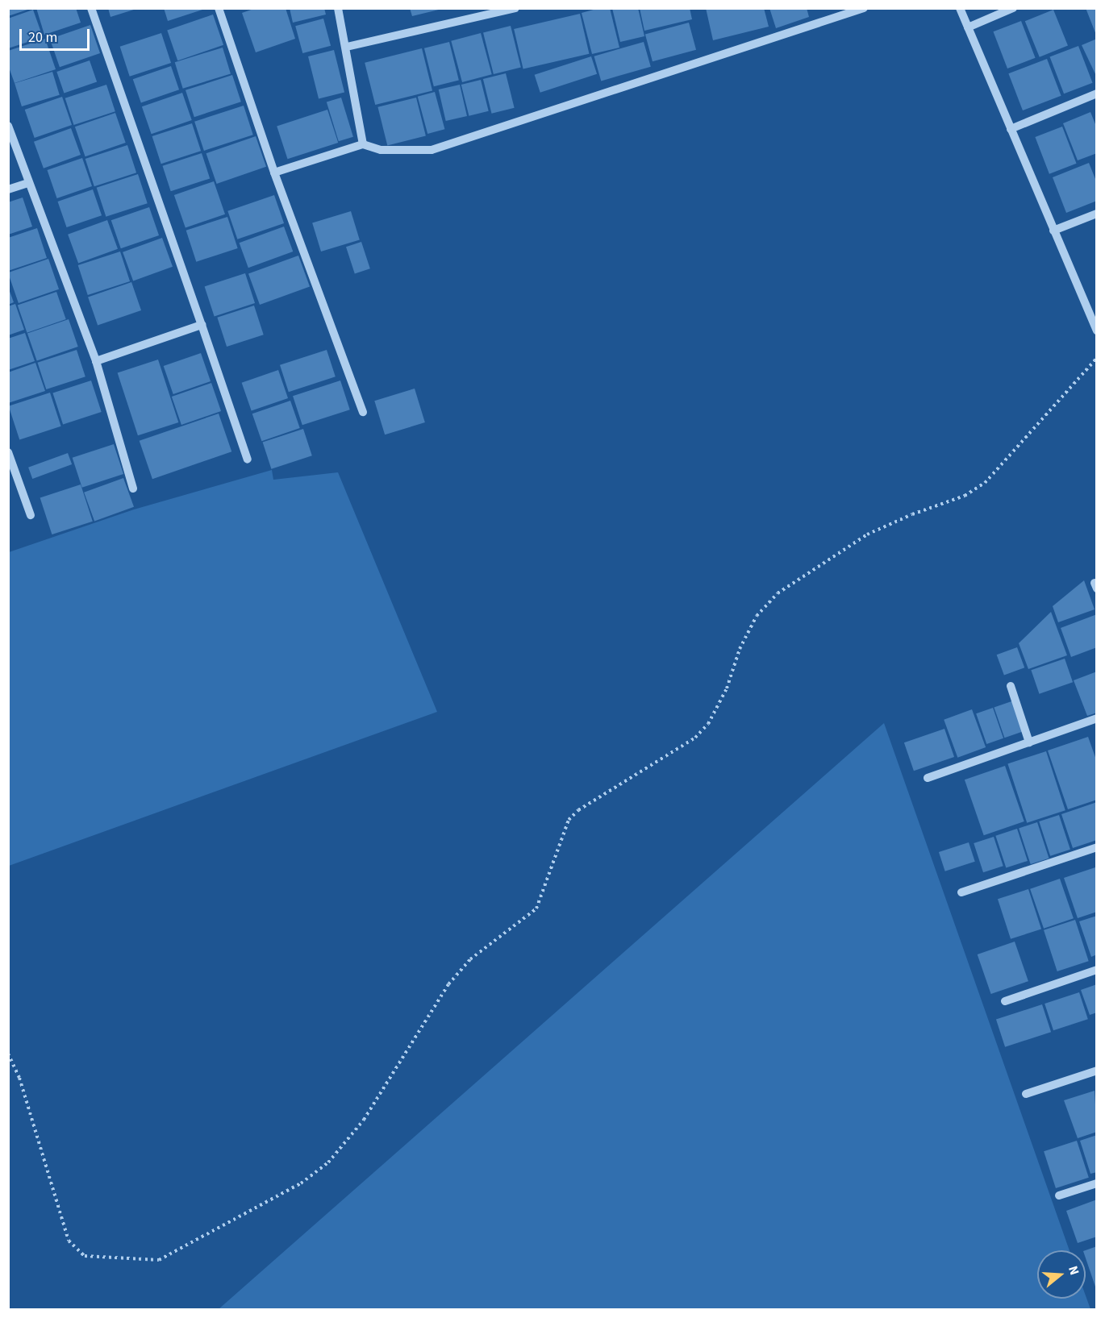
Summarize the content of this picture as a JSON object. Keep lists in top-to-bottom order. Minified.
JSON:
{"scale_bar":"20 m","north":"right"}
